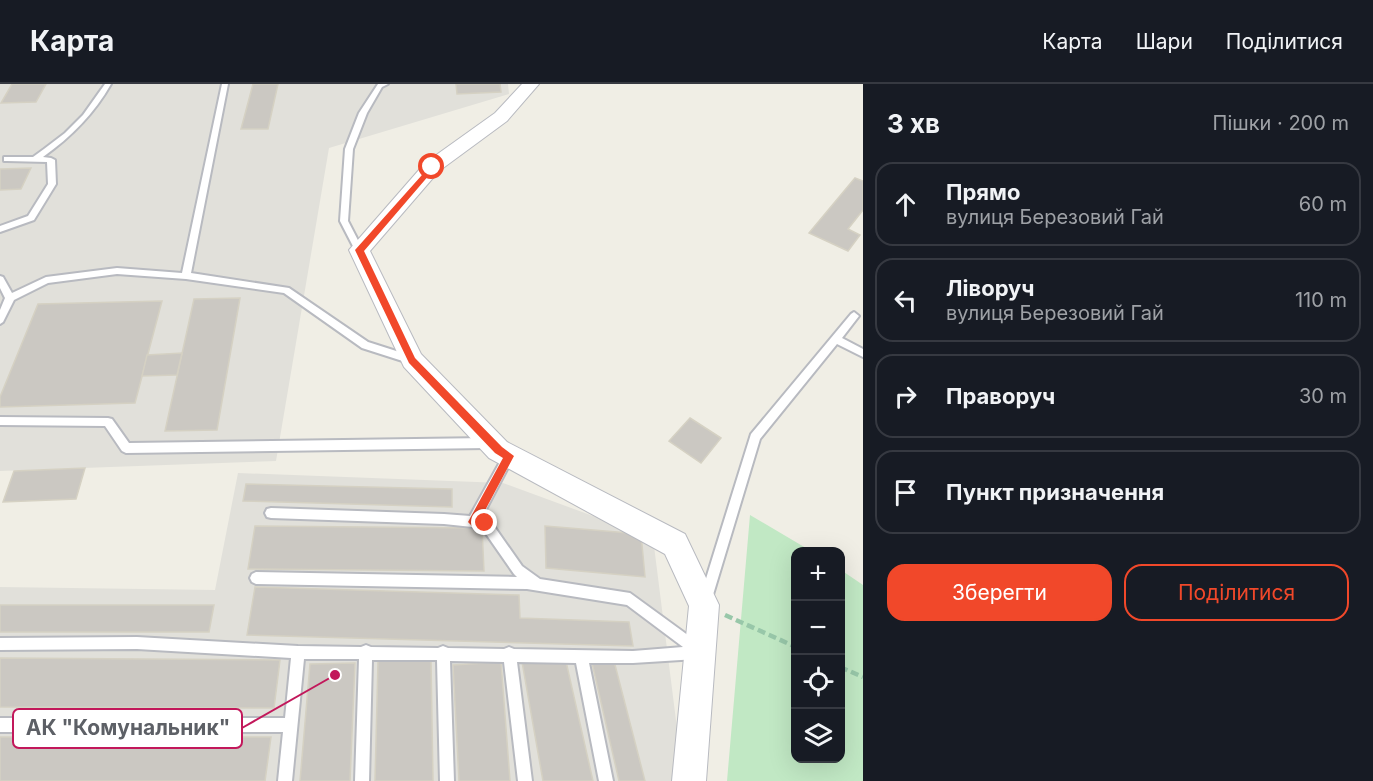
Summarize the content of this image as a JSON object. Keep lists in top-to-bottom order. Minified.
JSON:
{"places":["АК \"Комунальник\""],"page":{"header":"Карта","nav":["Карта","Шари","Поділитися"],"heading":["3 хв","Пішки · 200 m"],"list":[["Прямо","вулиця Березовий Гай","60 m"],["Ліворуч","вулиця Березовий Гай","110 m"],["Праворуч","30 m"],"Пункт призначення"],"buttons":["Зберегти","Поділитися"],"map_buttons":["+","−"]}}
